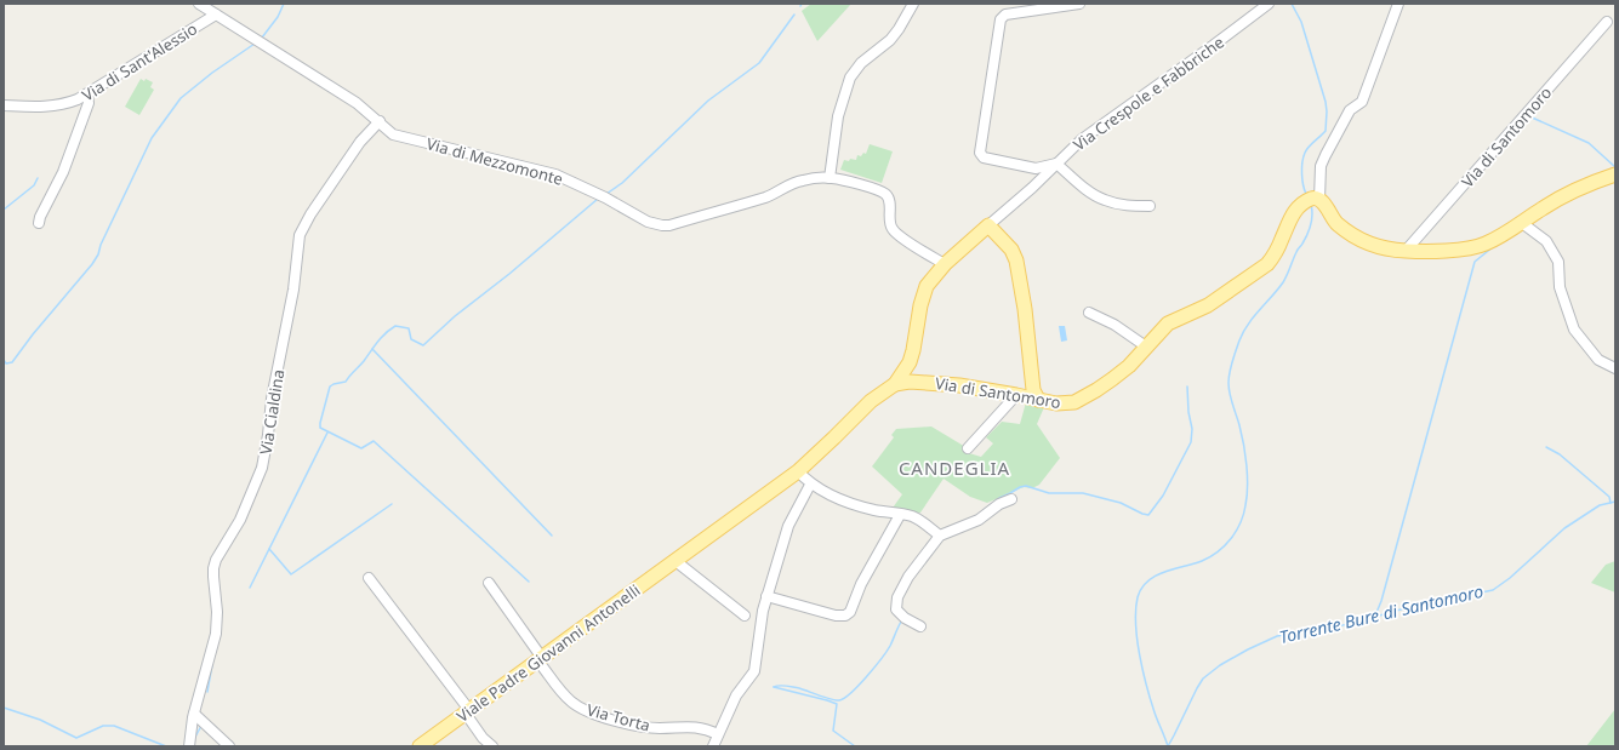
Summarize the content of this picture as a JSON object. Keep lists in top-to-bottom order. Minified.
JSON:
{"streets":{"main road":["Via di Santomoro","Viale Padre Giovanni Antonelli"],"street":["Via di Sant'Alessio","Via Crespole e Fabbriche","Via di Mezzomonte","Via Cialdina","Via Torta"]},"crossings":[["Via di Sant'Alessio","Via di Mezzomonte"],["Via di Santomoro","Viale Padre Giovanni Antonelli"],["Via di Mezzomonte","Via Cialdina"],["Viale Padre Giovanni Antonelli","Via Torta"]],"districts":["CANDEGLIA"],"water":["Torrente Bure di Santomoro"]}
